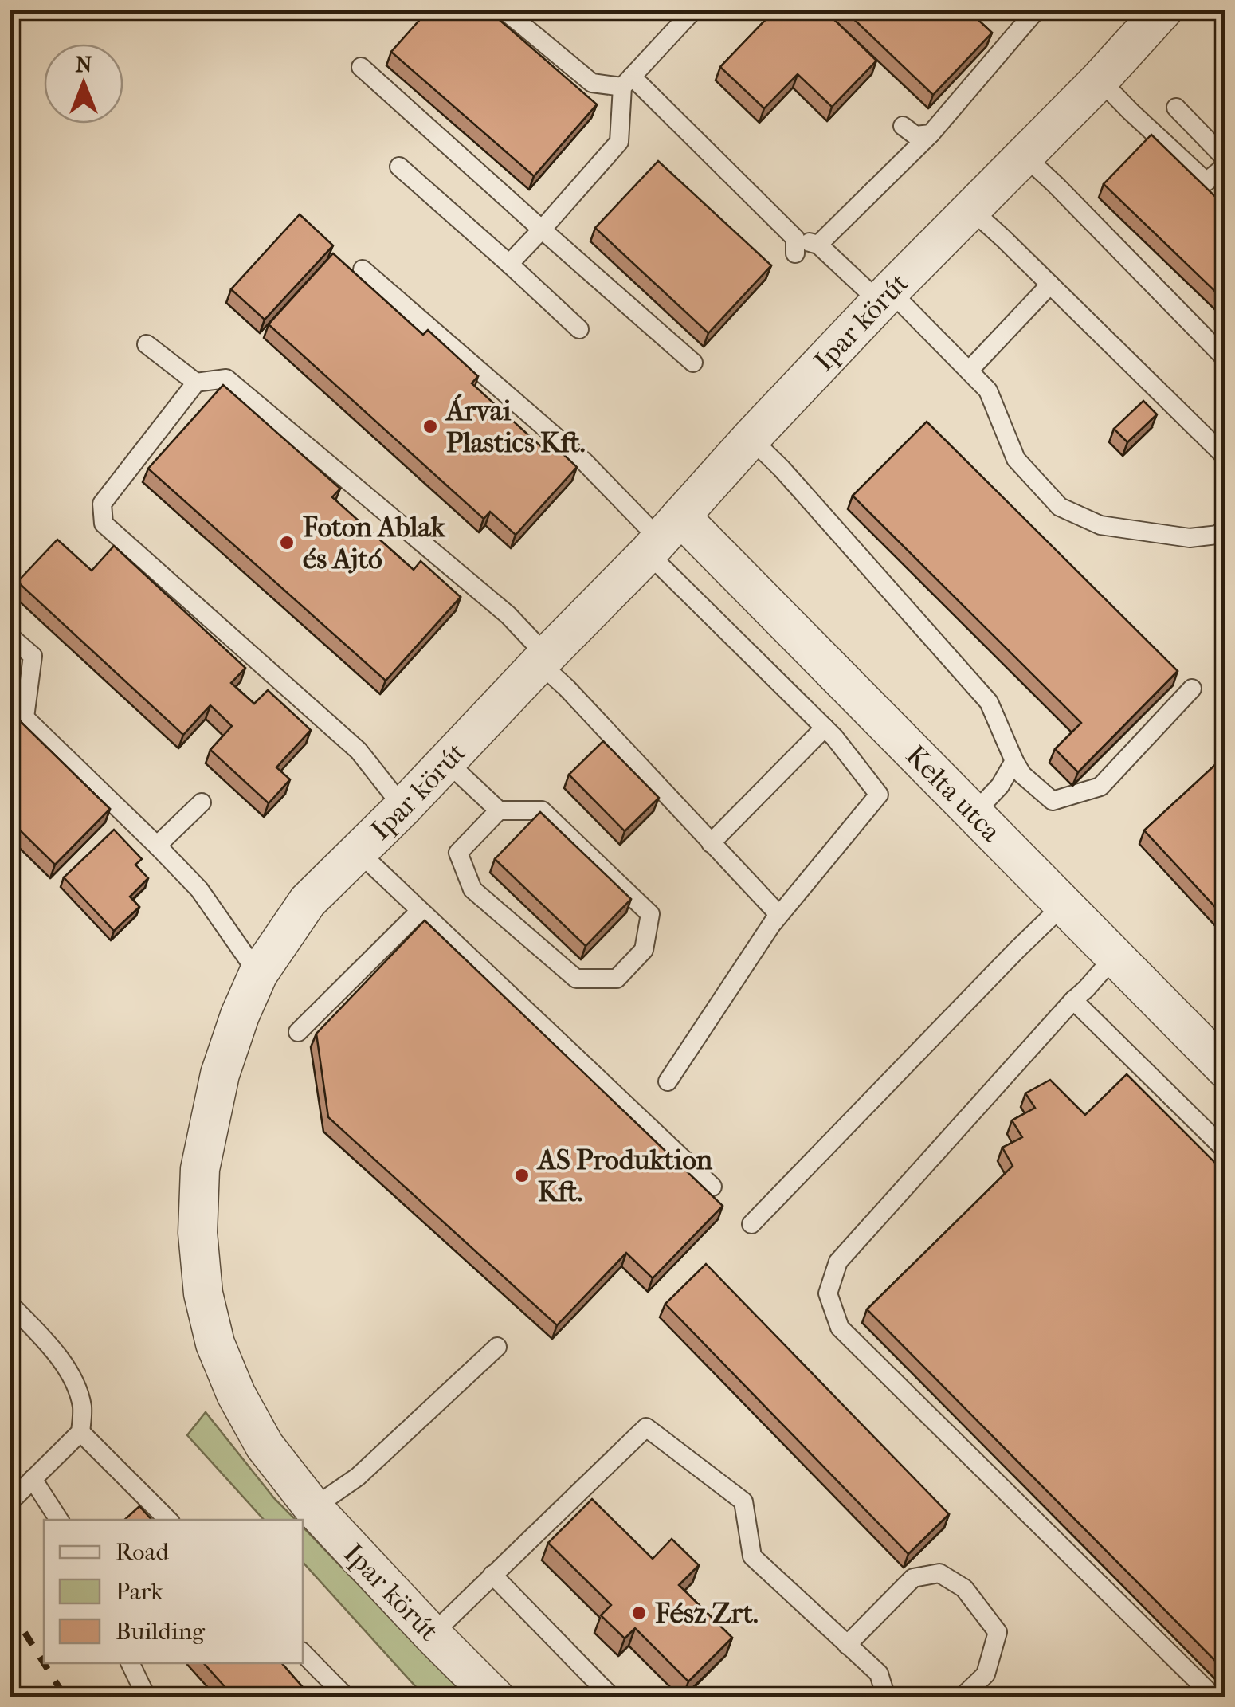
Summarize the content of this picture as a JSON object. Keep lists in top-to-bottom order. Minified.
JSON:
{"streets":{"street":["Ipar körút","Kelta utca"]},"crossings":[["Ipar körút","Kelta utca"]],"places":["Árvai Plastics Kft.","Foton Ablak és Ajtó","AS Produktion Kft.","Fész Zrt."],"legend":["Road","Park","Building"],"north":"top"}
